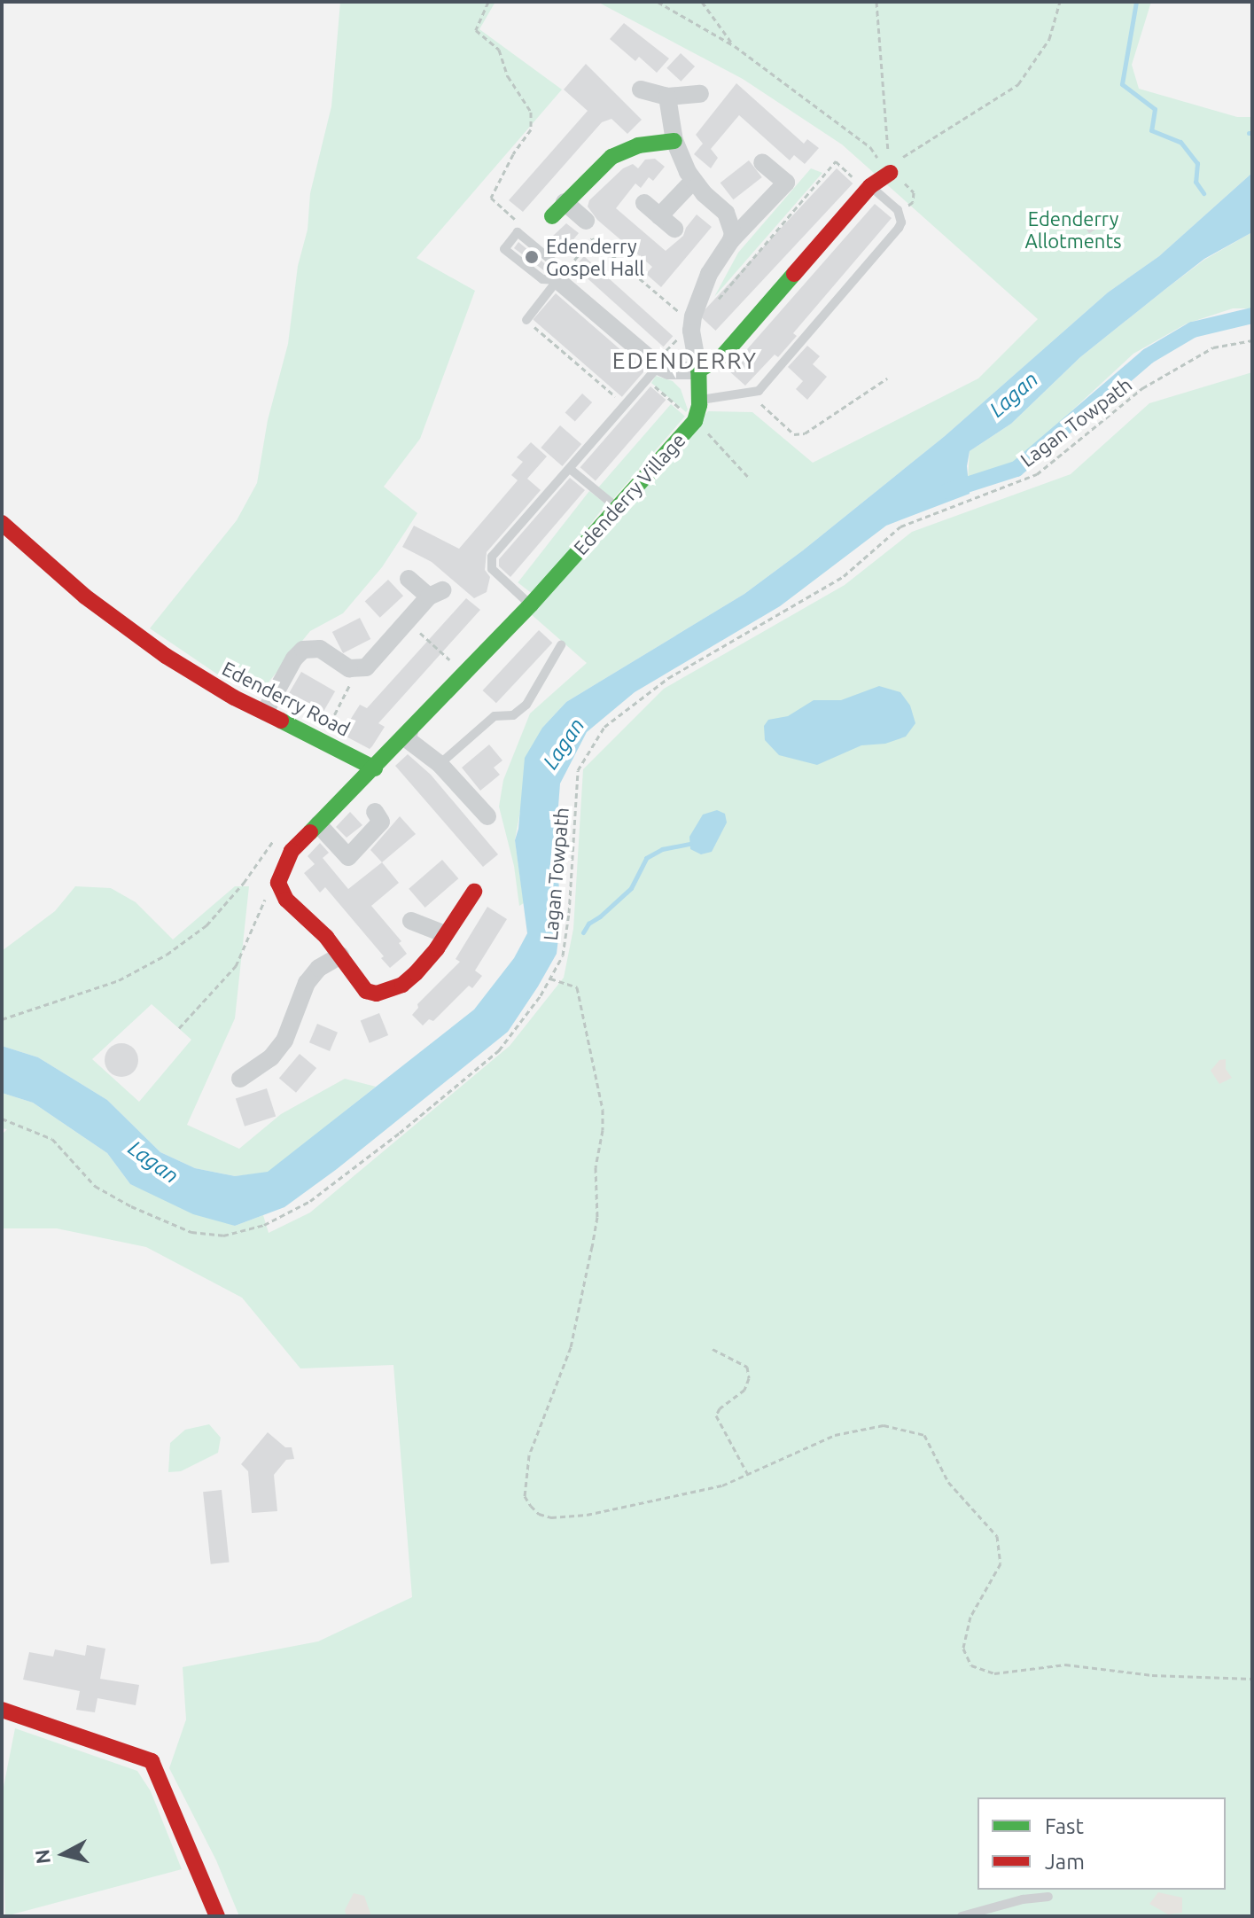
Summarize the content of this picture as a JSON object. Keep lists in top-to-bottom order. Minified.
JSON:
{"streets":{"street":["Edenderry Village","Edenderry Road"],"path":["Lagan Towpath"]},"districts":["EDENDERRY"],"water":["Lagan"],"parks":["Edenderry Allotments"],"places":["Edenderry Gospel Hall"],"legend":["Fast","Jam"],"north":"left"}
